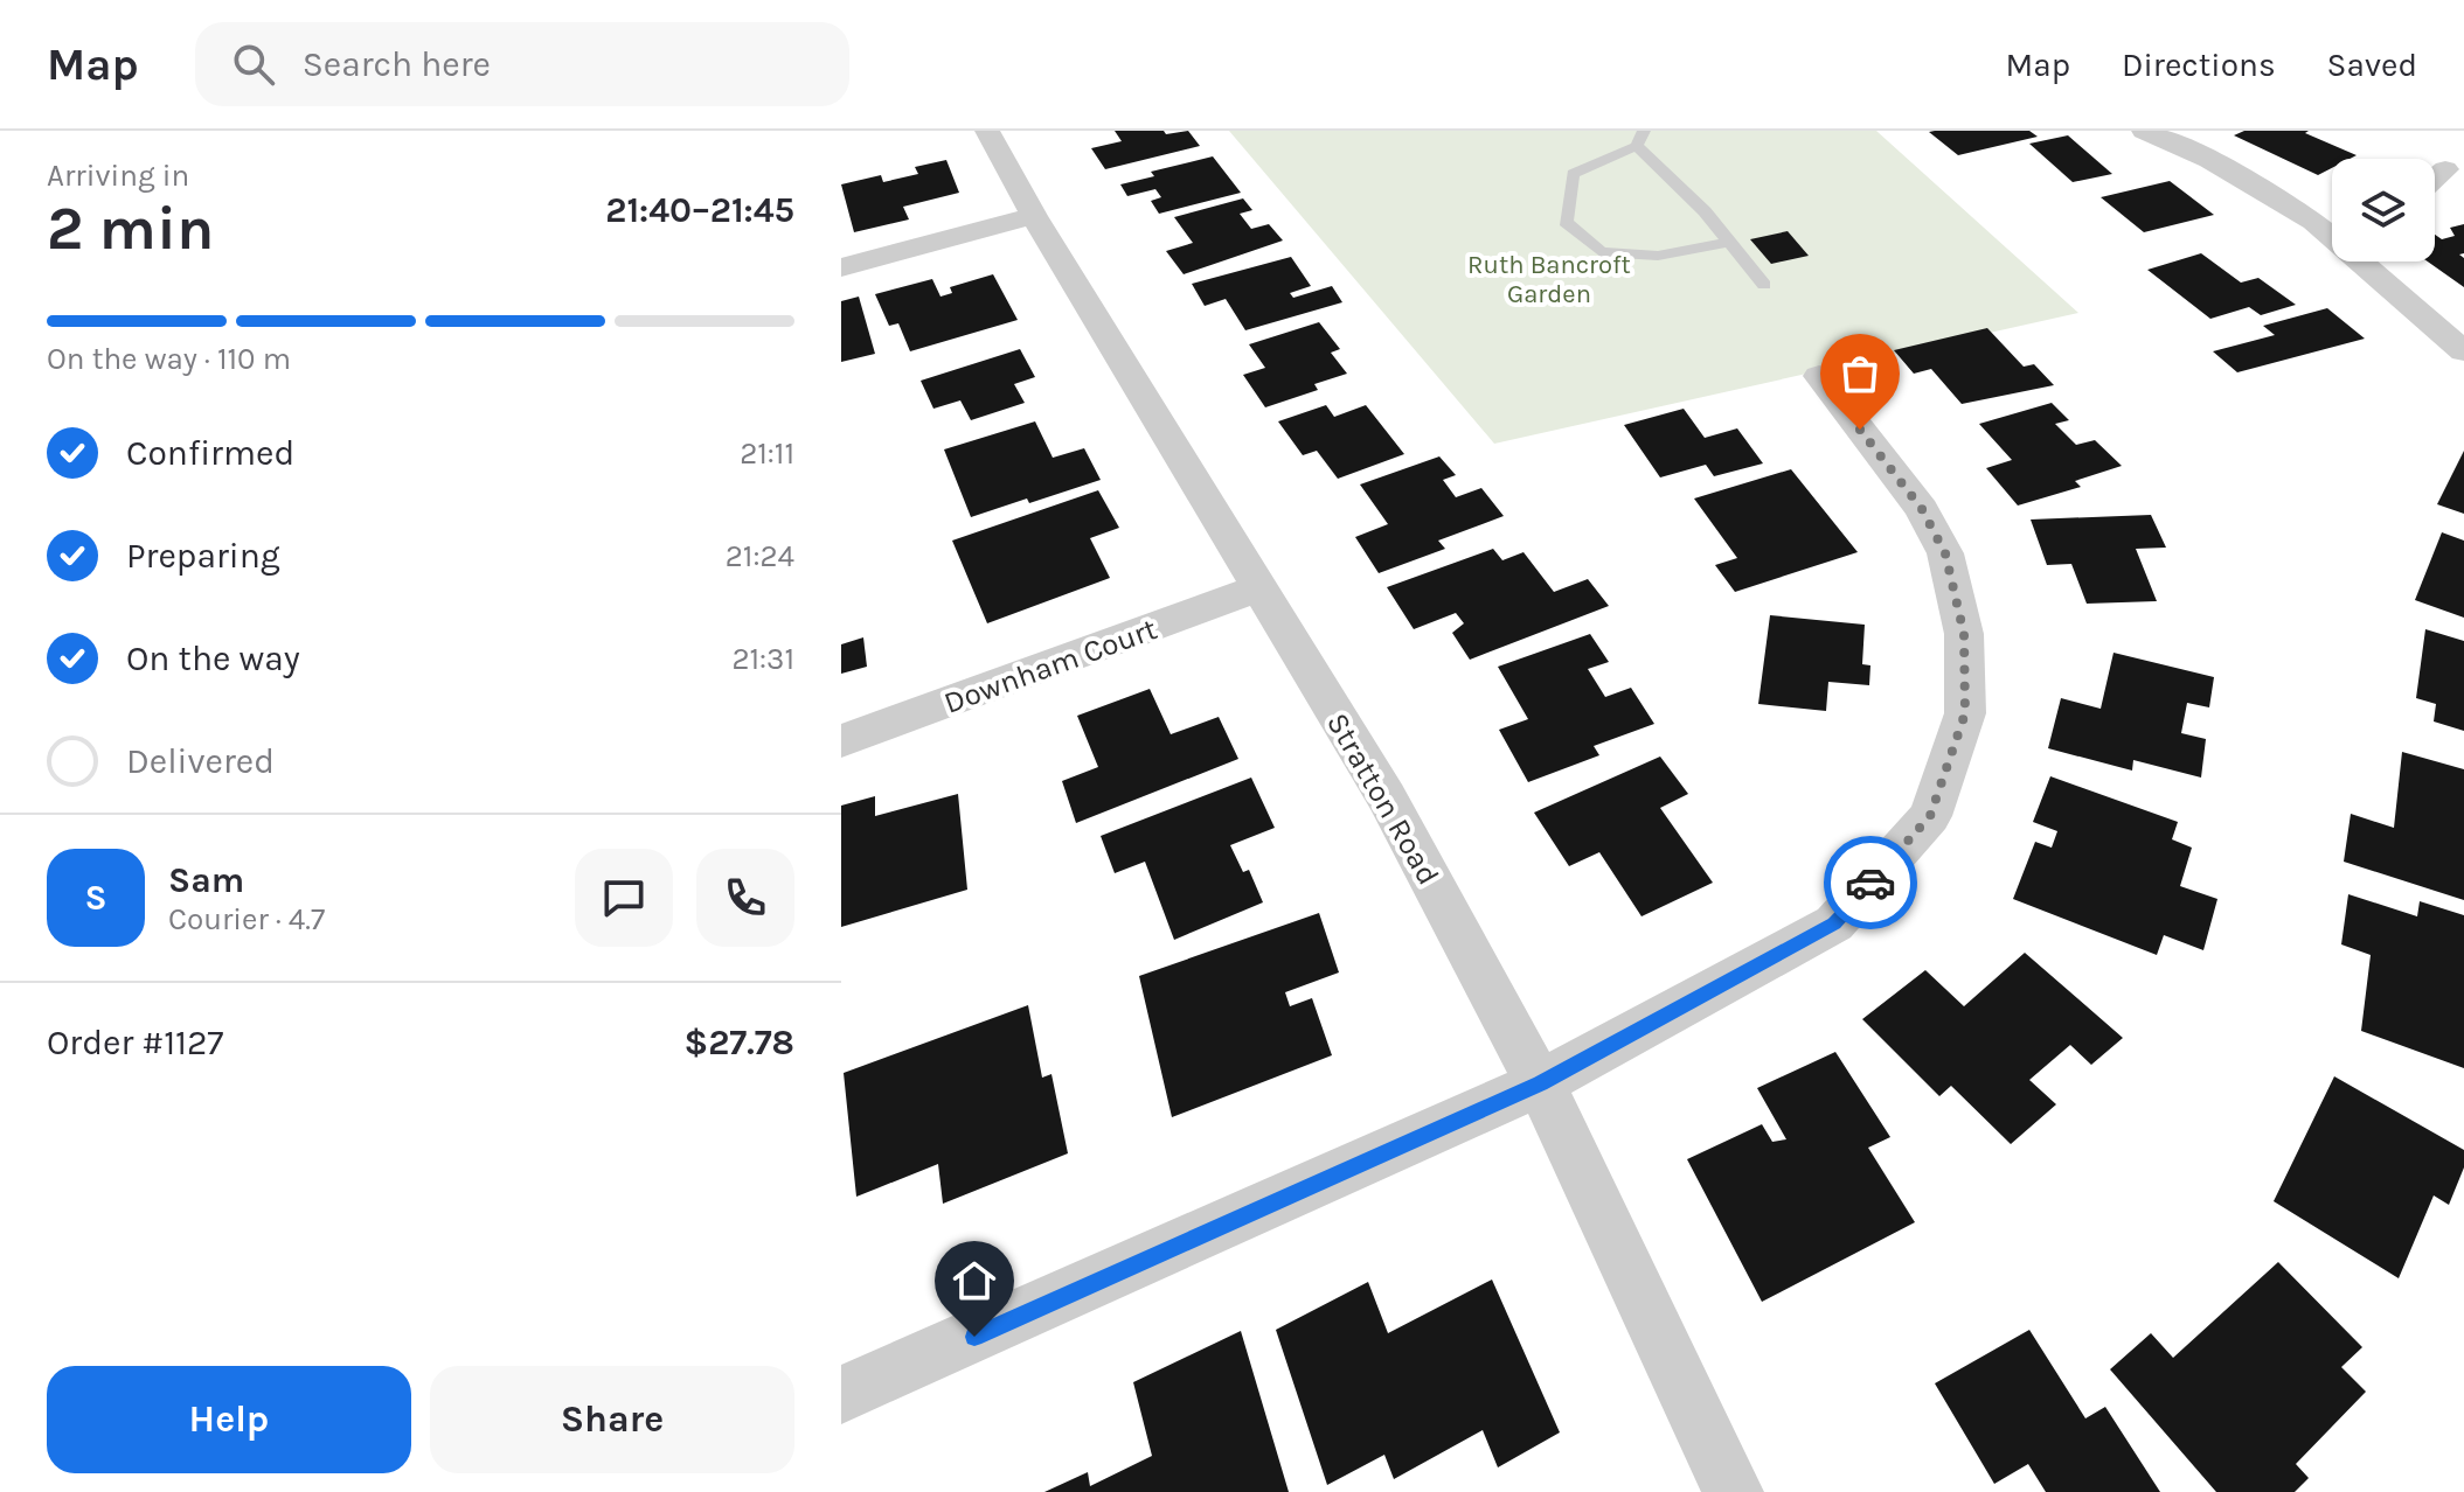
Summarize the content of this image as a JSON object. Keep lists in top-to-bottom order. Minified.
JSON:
{"streets":{"street":["Downham Court","Stratton Road"]},"crossings":[["Downham Court","Stratton Road"]],"parks":["Ruth Bancroft Garden"],"page":{"header":"Map","search":"Search here","nav":["Map","Directions","Saved"],"heading":["2 min","Arriving in","21:40–21:45"],"panel":["Sam","Courier · 4.7","Order #1127","$27.78"],"bar":"On the way · 110 m","list":[["Confirmed","21:11"],["Preparing","21:24"],["On the way","21:31"],"Delivered"],"round":"S","buttons":["Help","Share"]}}
